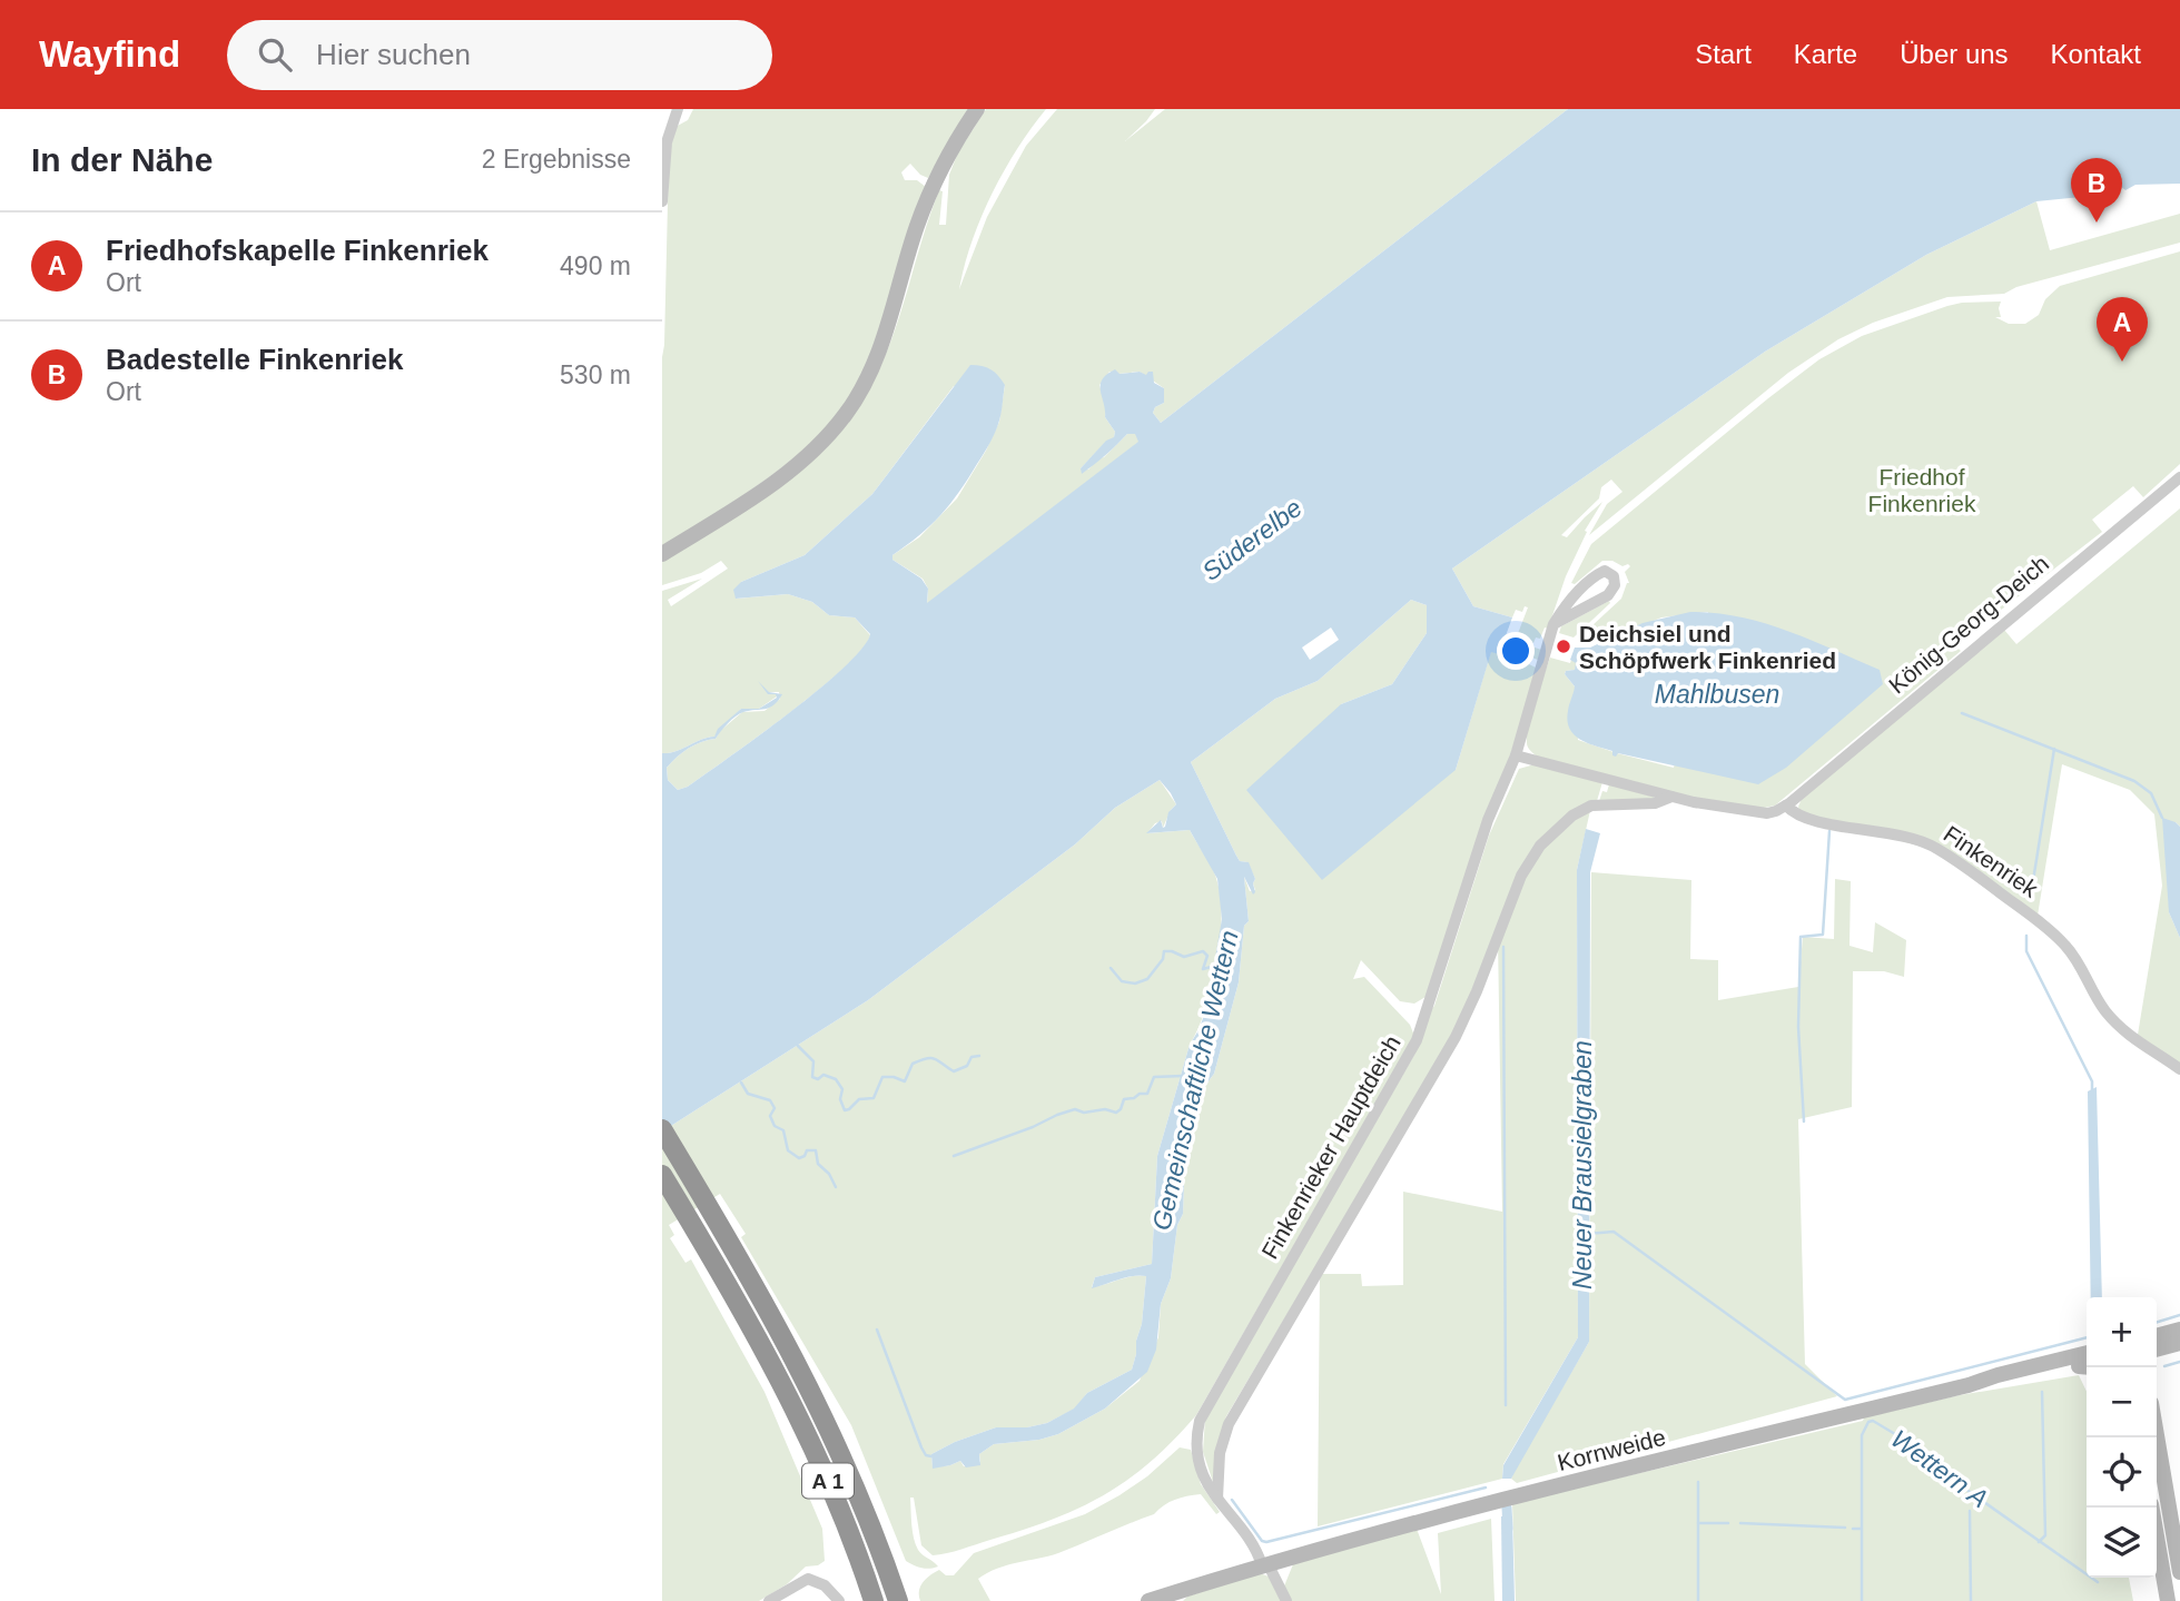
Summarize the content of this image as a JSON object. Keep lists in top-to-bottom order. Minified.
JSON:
{"streets":{"highway":["A 1"],"main road":["Kornweide"],"street":["König-Georg-Deich","Finkenriek","Finkenrieker Hauptdeich"]},"crossings":[["König-Georg-Deich","Finkenriek"],["Finkenrieker Hauptdeich","Kornweide"]],"water":["Süderelbe","Mahlbusen","Gemeinschaftliche Wettern","Neuer Brausielgraben","Wettern A"],"parks":["Friedhof Finkenriek"],"places":["Deichsiel und Schöpfwerk Finkenried"],"page":{"header":"Wayfind","search":"Hier suchen","nav":["Start","Karte","Über uns","Kontakt"],"heading":["In der Nähe","2 Ergebnisse"],"pins":["B","A"],"list":[{"mark":"A","name":"Friedhofskapelle Finkenriek","note":"Ort","value":"490 m"},{"mark":"B","name":"Badestelle Finkenriek","note":"Ort","value":"530 m"}],"map_buttons":["+","−"]}}
